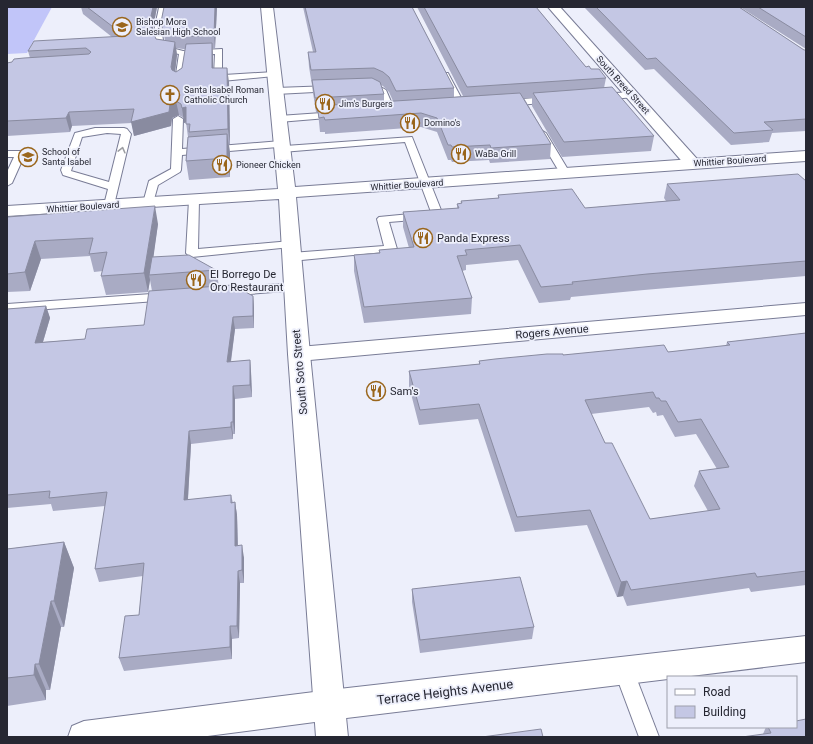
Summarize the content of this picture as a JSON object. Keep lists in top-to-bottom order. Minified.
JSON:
{"streets":{"main road":["South Breed Street","Whittier Boulevard","Rogers Avenue","South Soto Street","Terrace Heights Avenue"]},"crossings":[["South Breed Street","Whittier Boulevard"],["Whittier Boulevard","South Soto Street"],["Rogers Avenue","South Soto Street"],["South Soto Street","Terrace Heights Avenue"]],"places":{"school or university":["Bishop Mora Salesian High School","School of Santa Isabel"],"church":["Santa Isabel Roman Catholic Church"],"restaurant":["Jim's Burgers","Domino's","WaBa Grill","Pioneer Chicken","Panda Express","El Borrego De Oro Restaurant","Sam's"]},"legend":["Road","Building"]}
